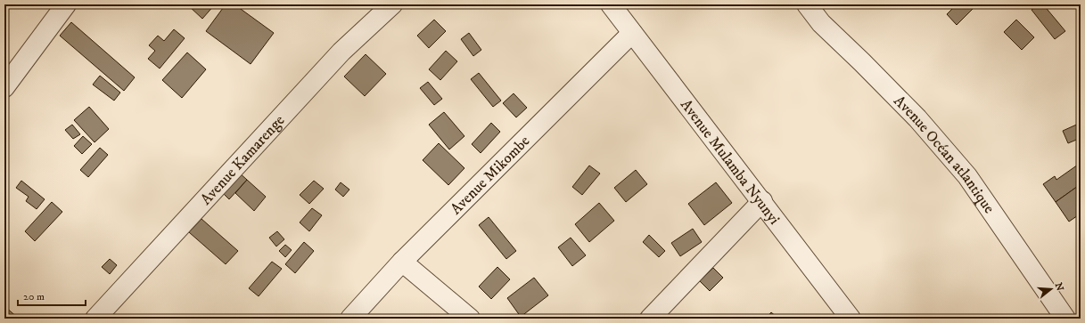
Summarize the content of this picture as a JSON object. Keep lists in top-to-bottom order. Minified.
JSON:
{"streets":{"street":["Avenue Océan atlantique","Avenue Kamarenge","Avenue Mulamba Nyunyi","Avenue Mikombe"]},"crossings":[["Avenue Mulamba Nyunyi","Avenue Mikombe"]],"scale_bar":"20 m","north":"right"}
